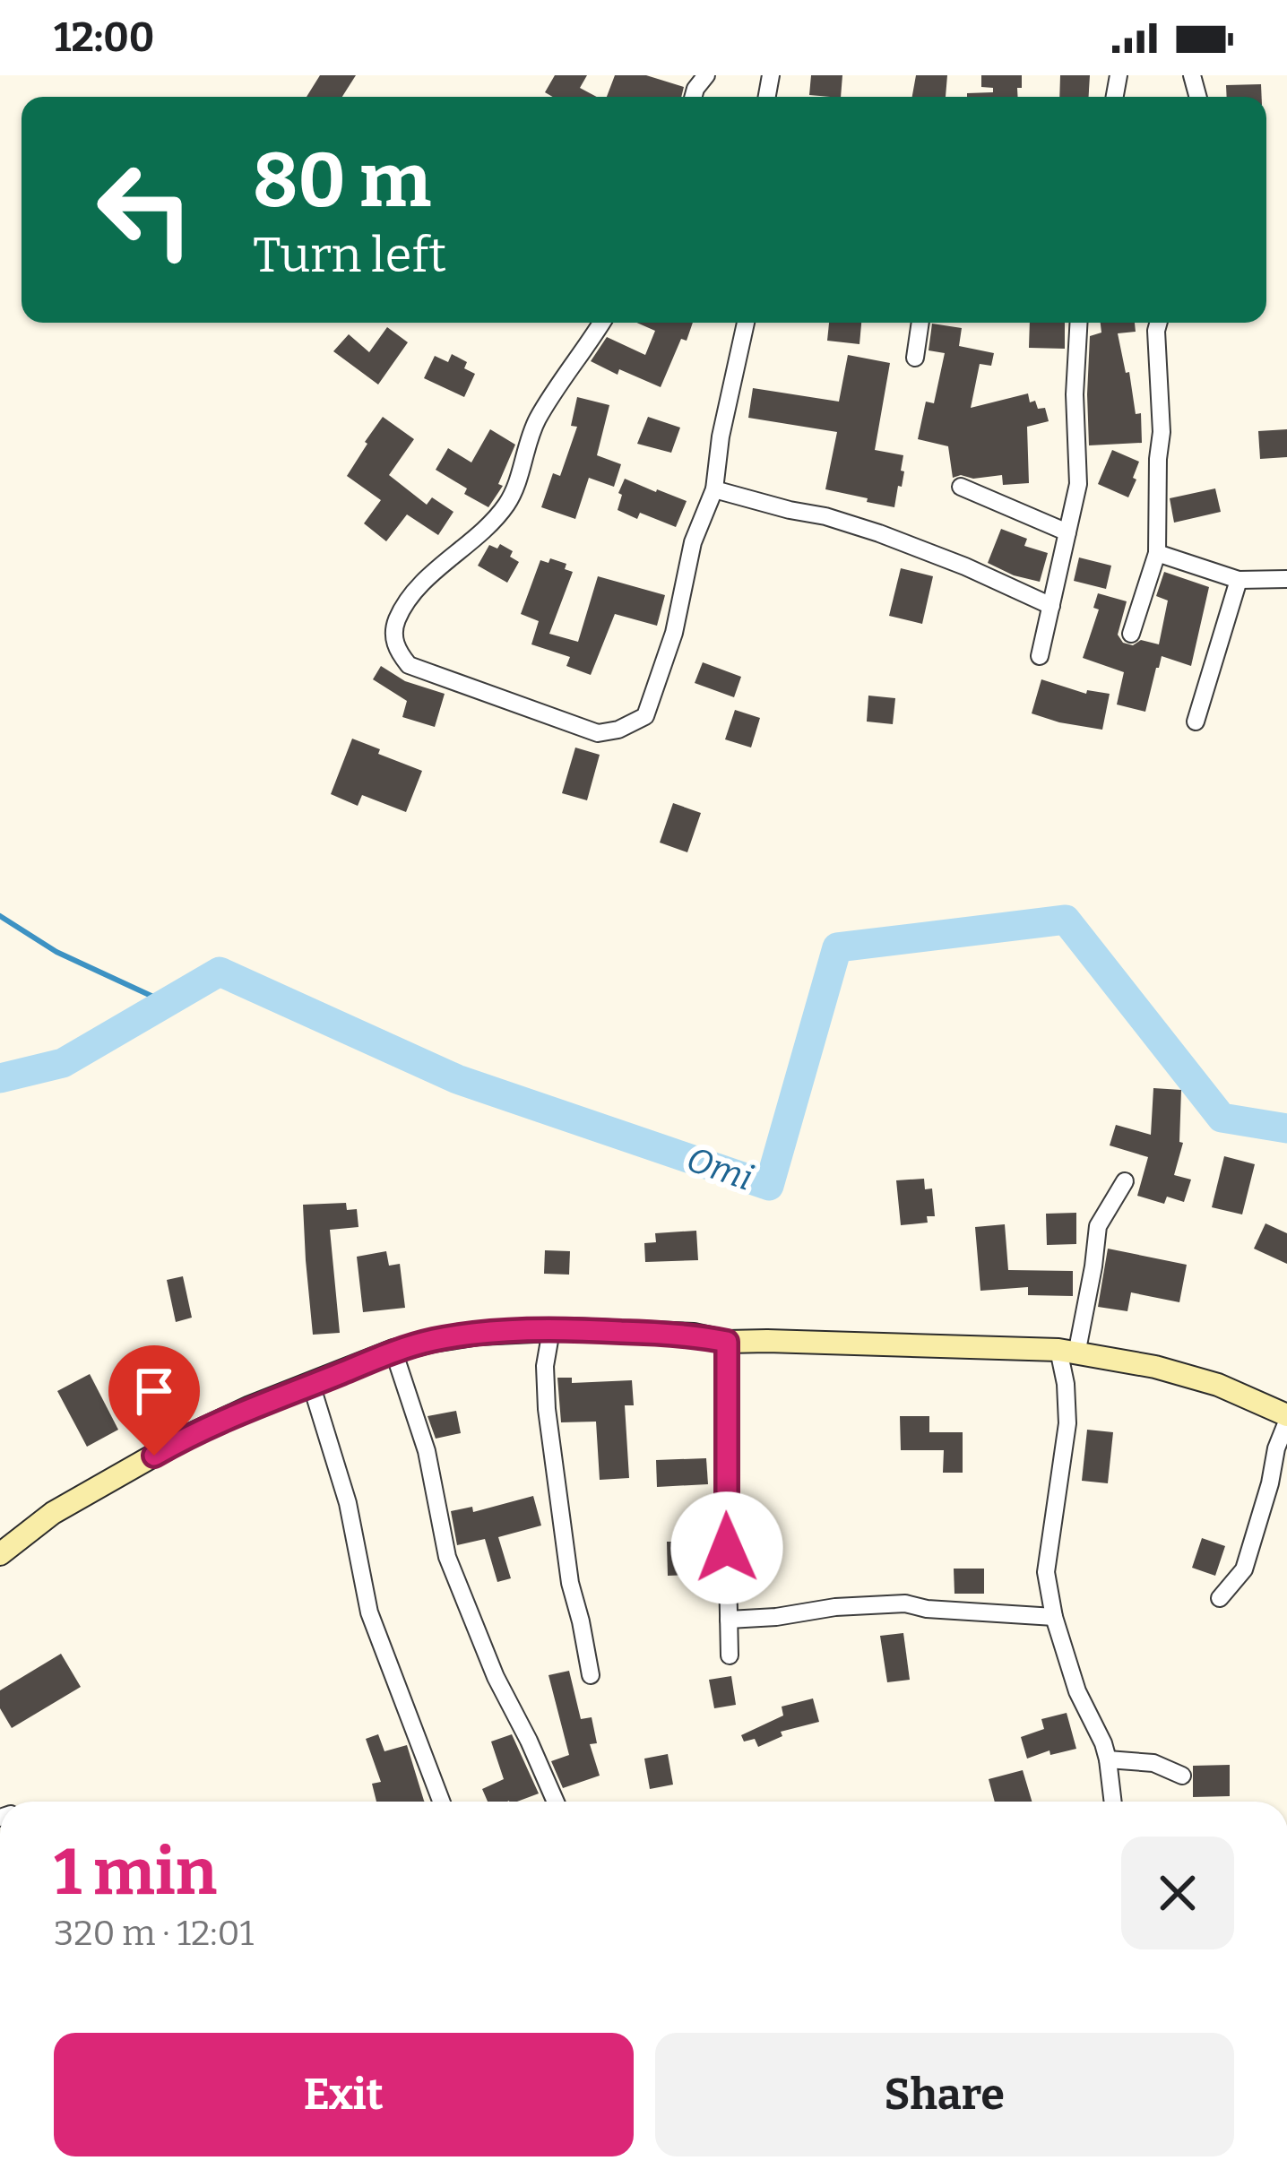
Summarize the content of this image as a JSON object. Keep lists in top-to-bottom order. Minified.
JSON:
{"water":["Omi"],"page":{"status":"12:00","turn":["80 m","Turn left"],"heading":["1 min","320 m · 12:01"],"buttons":["Exit","Share"]}}
